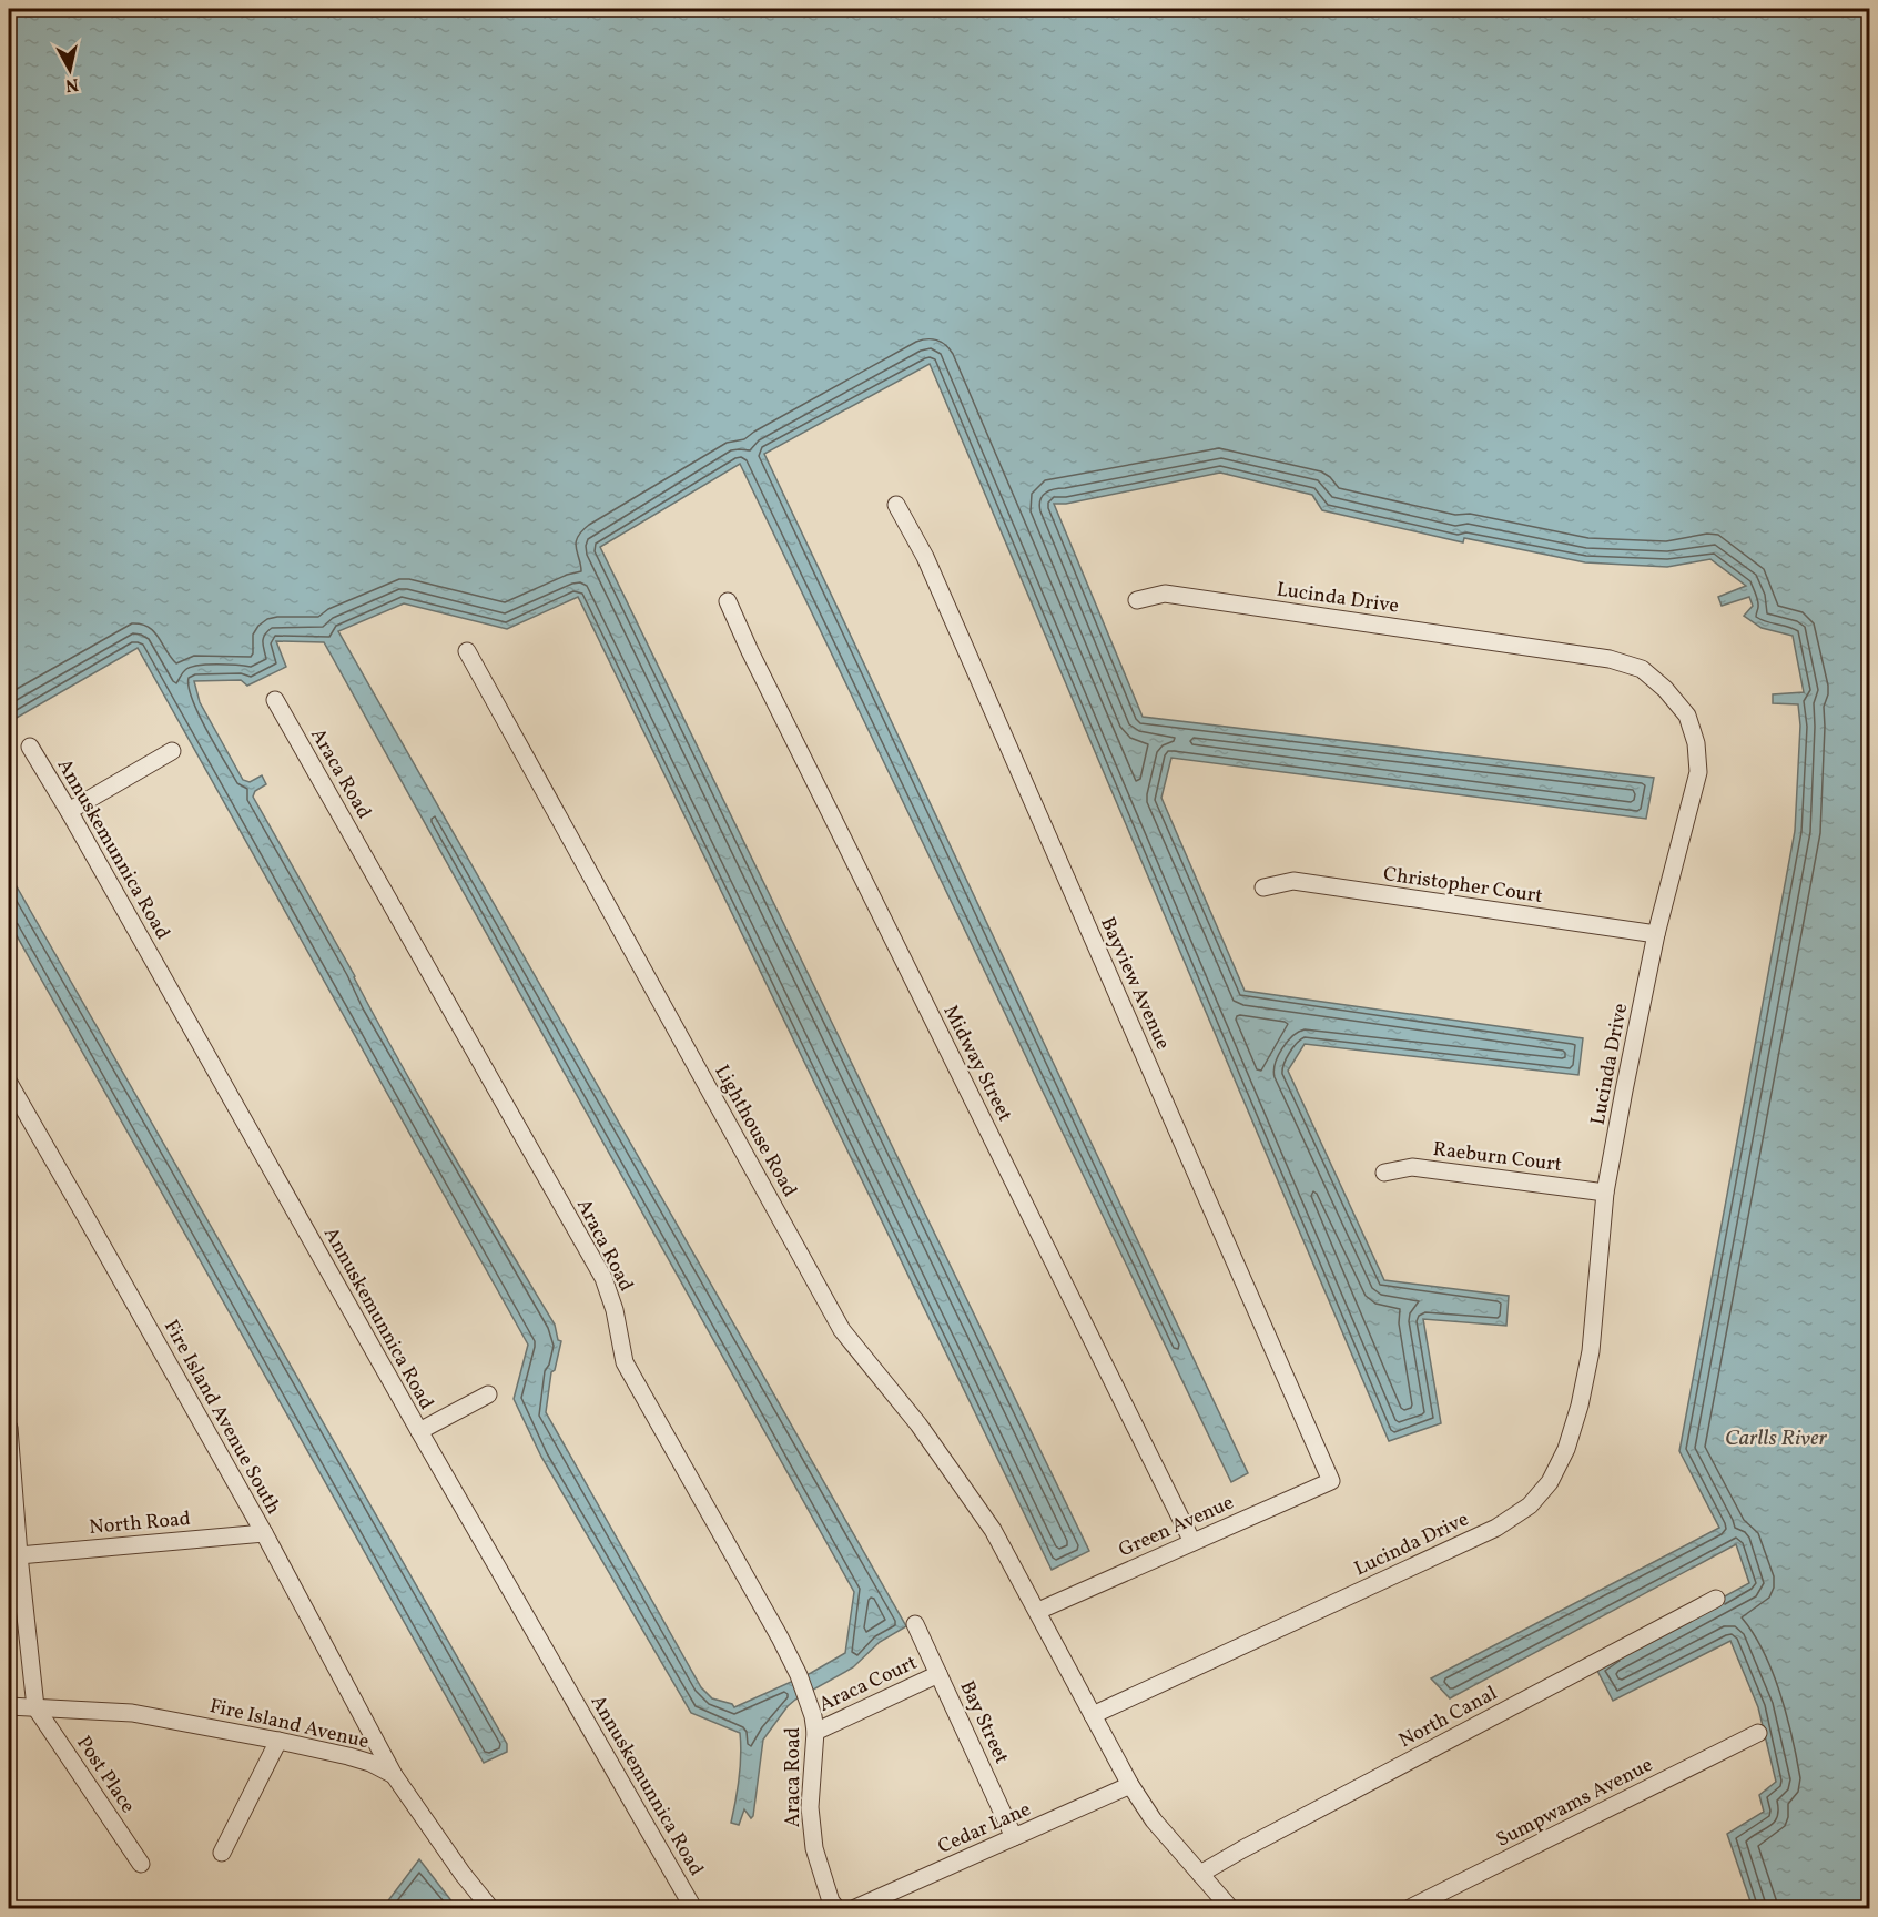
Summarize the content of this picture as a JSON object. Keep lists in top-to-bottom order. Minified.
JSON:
{"streets":{"street":["Lucinda Drive","Araca Road","Annuskemunnica Road","Christopher Court","Bayview Avenue","Midway Street","Lighthouse Road","Raeburn Court","Fire Island Avenue South","North Road","Green Avenue","Araca Court","North Canal","Bay Street","Fire Island Avenue","Post Place","Sumpwams Avenue","Cedar Lane"]},"crossings":[["Lucinda Drive","Christopher Court"],["Lucinda Drive","Raeburn Court"],["Araca Road","Araca Court"],["Bayview Avenue","Green Avenue"],["Midway Street","Green Avenue"],["Lighthouse Road","Green Avenue"],["Fire Island Avenue South","North Road"],["Fire Island Avenue South","Fire Island Avenue"],["Araca Court","Bay Street"],["Bay Street","Cedar Lane"],["Fire Island Avenue","Post Place"]],"water":["Carlls River"],"north":"bottom"}
